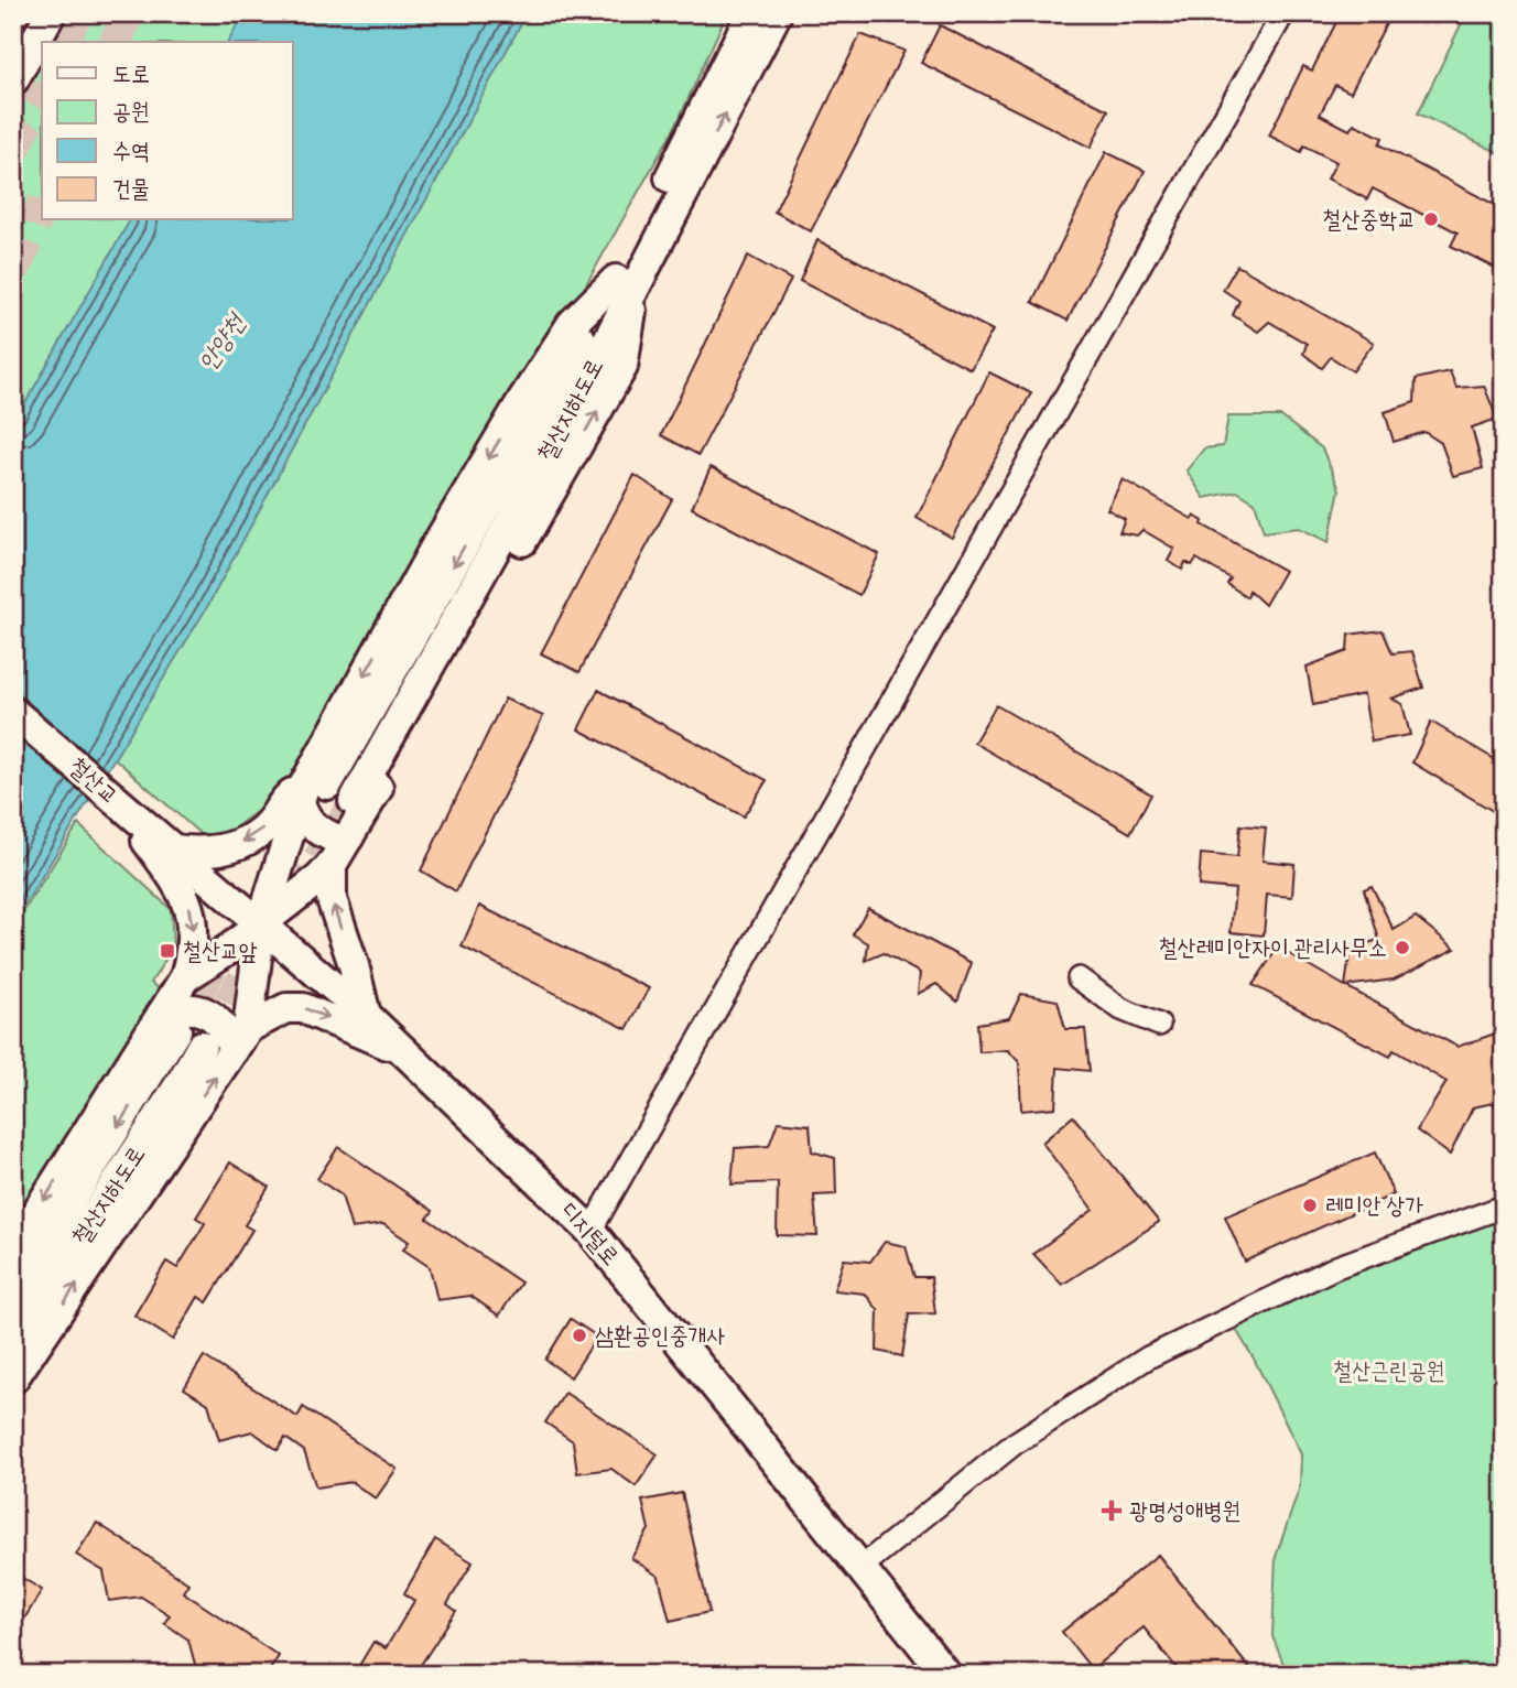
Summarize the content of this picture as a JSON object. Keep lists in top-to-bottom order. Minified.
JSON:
{"streets":{"main road":["철산지하도로","철산교","디지털로"]},"crossings":[["철산교","디지털로"]],"water":["안양천"],"parks":["철산근린공원"],"places":{"other":["철산중학교","철산레미안자이 관리사무소","레미안 상가","삼환공인중개사"],"transit":["철산교앞"],"health":["광명성애병원"]},"legend":["도로","공원","수역","건물"]}
